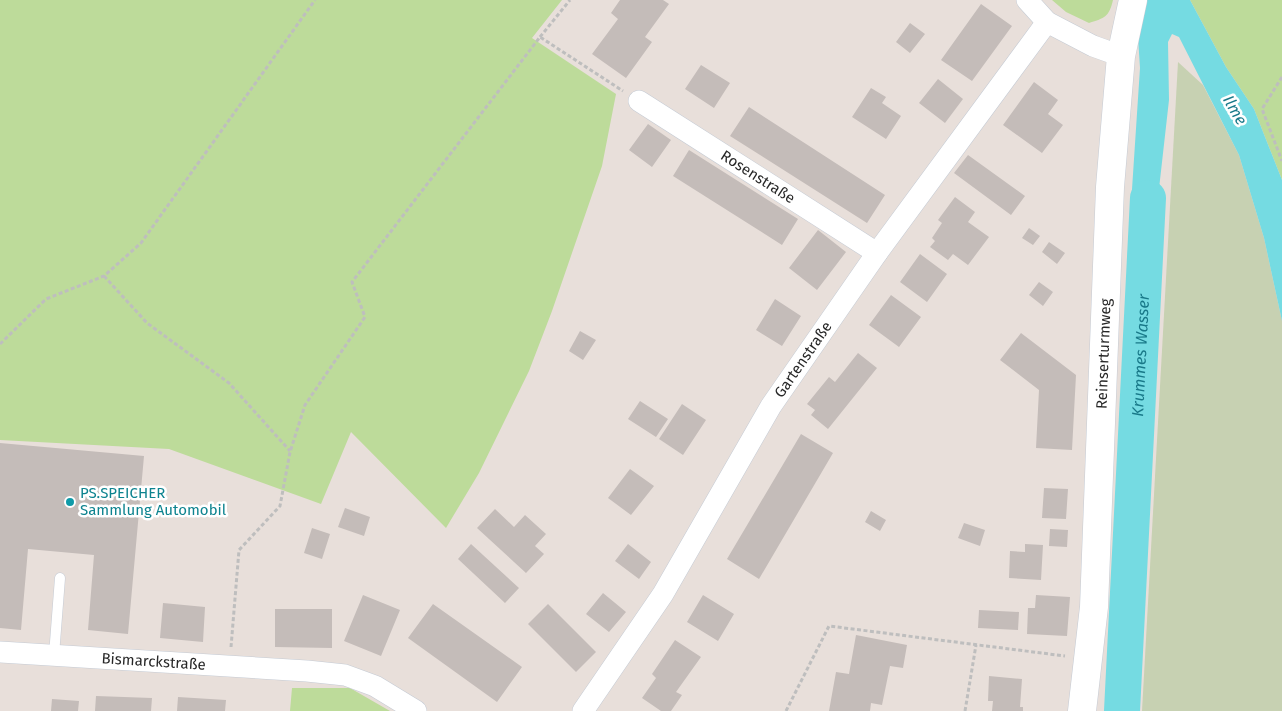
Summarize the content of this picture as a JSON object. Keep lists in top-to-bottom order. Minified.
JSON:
{"streets":{"main road":["Reinserturmweg"],"street":["Rosenstraße","Gartenstraße","Bismarckstraße"]},"crossings":[["Rosenstraße","Gartenstraße"]],"water":["Ilme","Krummes Wasser"],"places":["PS.SPEICHER Sammlung Automobil"]}
